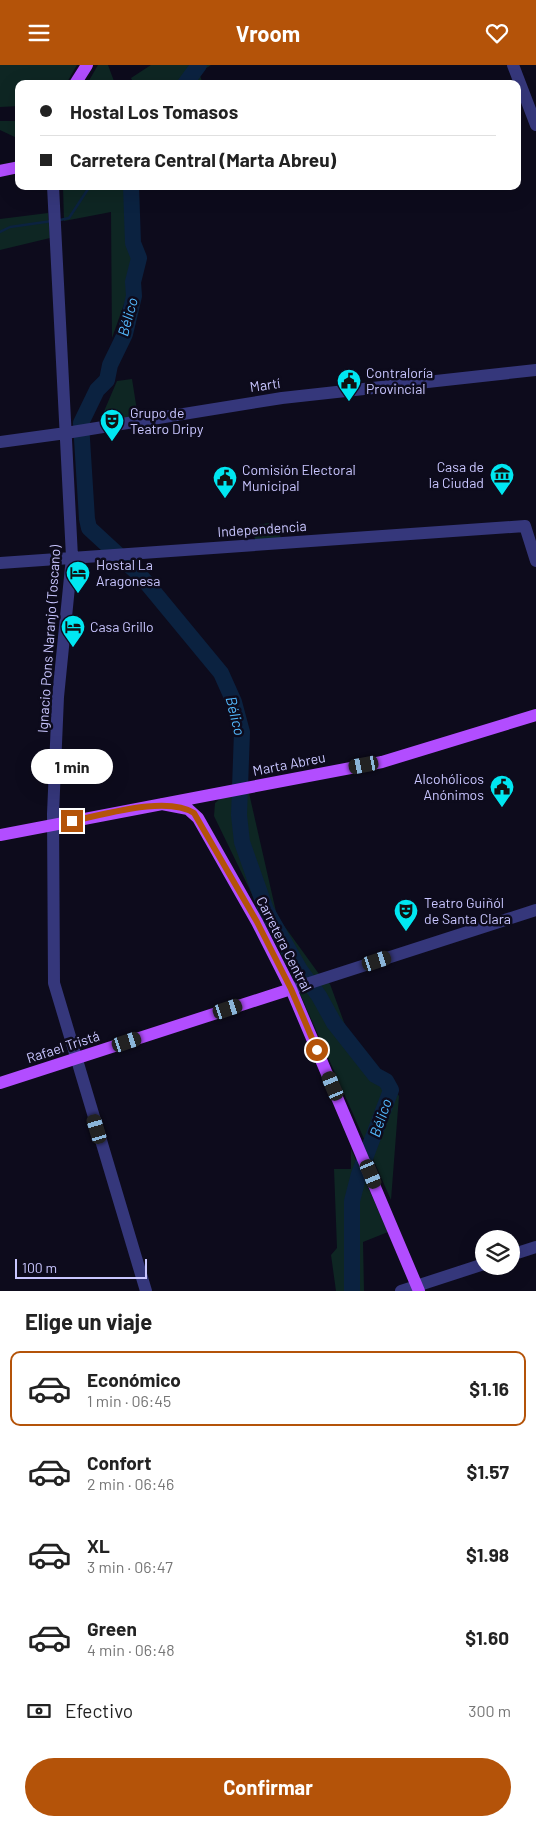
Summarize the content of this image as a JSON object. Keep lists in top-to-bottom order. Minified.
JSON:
{"streets":{"main road":["Marta Abreu","Carretera Central","Rafael Tristá"],"street":["Martí","Independencia","Ignacio Pons Naranjo (Toscano)"]},"crossings":[["Martí","Ignacio Pons Naranjo (Toscano)"],["Independencia","Ignacio Pons Naranjo (Toscano)"],["Ignacio Pons Naranjo (Toscano)","Marta Abreu"],["Ignacio Pons Naranjo (Toscano)","Rafael Tristá"],["Marta Abreu","Carretera Central"],["Carretera Central","Rafael Tristá"]],"water":["Bélico"],"places":{"public building":["Contraloría Provincial","Comisión Electoral Municipal","Alcohólicos Anónimos"],"theatre":["Grupo de Teatro Dripy","Teatro Guiñól de Santa Clara"],"museum":["Casa de la Ciudad"],"hotel":["Hostal La Aragonesa","Casa Grillo"]},"scale_bar":"100 m","page":{"header":"Vroom","banner":["Hostal Los Tomasos","Carretera Central (Marta Abreu)"],"bubble":"1 min","scale":"100 m","heading":"Elige un viaje","list":[{"name":"Económico","note":"1 min · 06:45","value":"$1.16"},{"name":"Confort","note":"2 min · 06:46","value":"$1.57"},{"name":"XL","note":"3 min · 06:47","value":"$1.98"},{"name":"Green","note":"4 min · 06:48","value":"$1.60"}],"pay":["Efectivo","300 m"],"buttons":"Confirmar"}}
